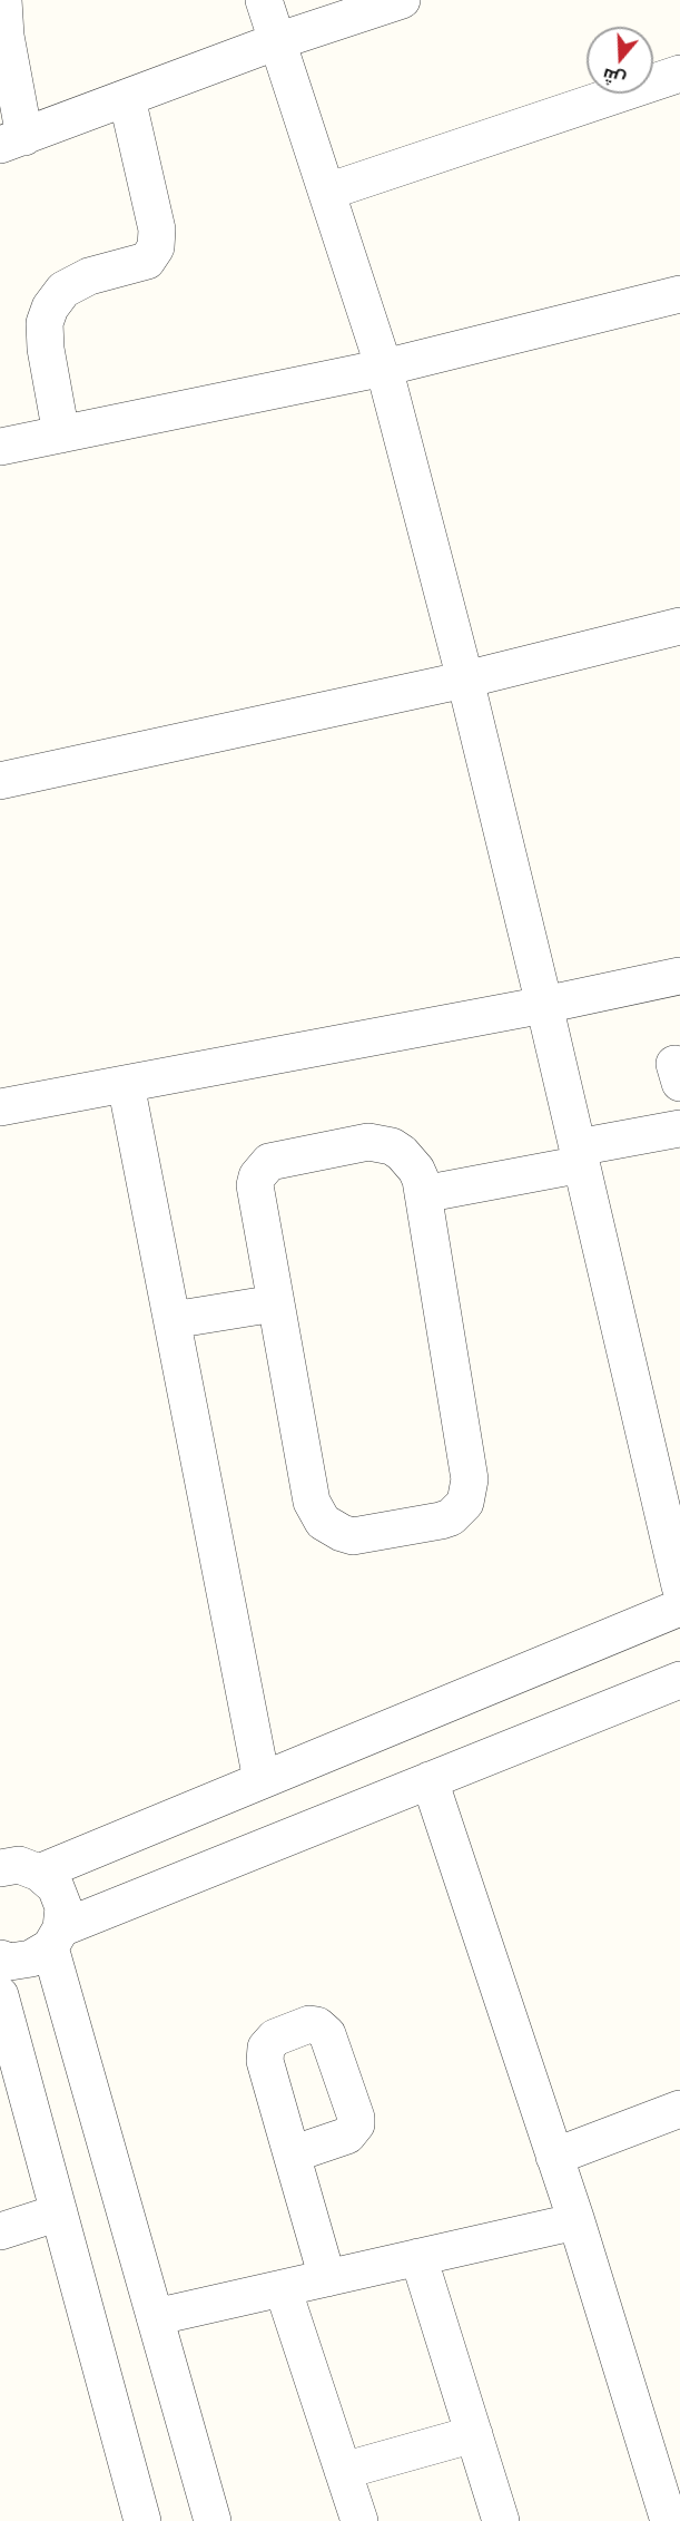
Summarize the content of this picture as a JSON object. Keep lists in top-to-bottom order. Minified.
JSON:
{"north":"bottom"}
